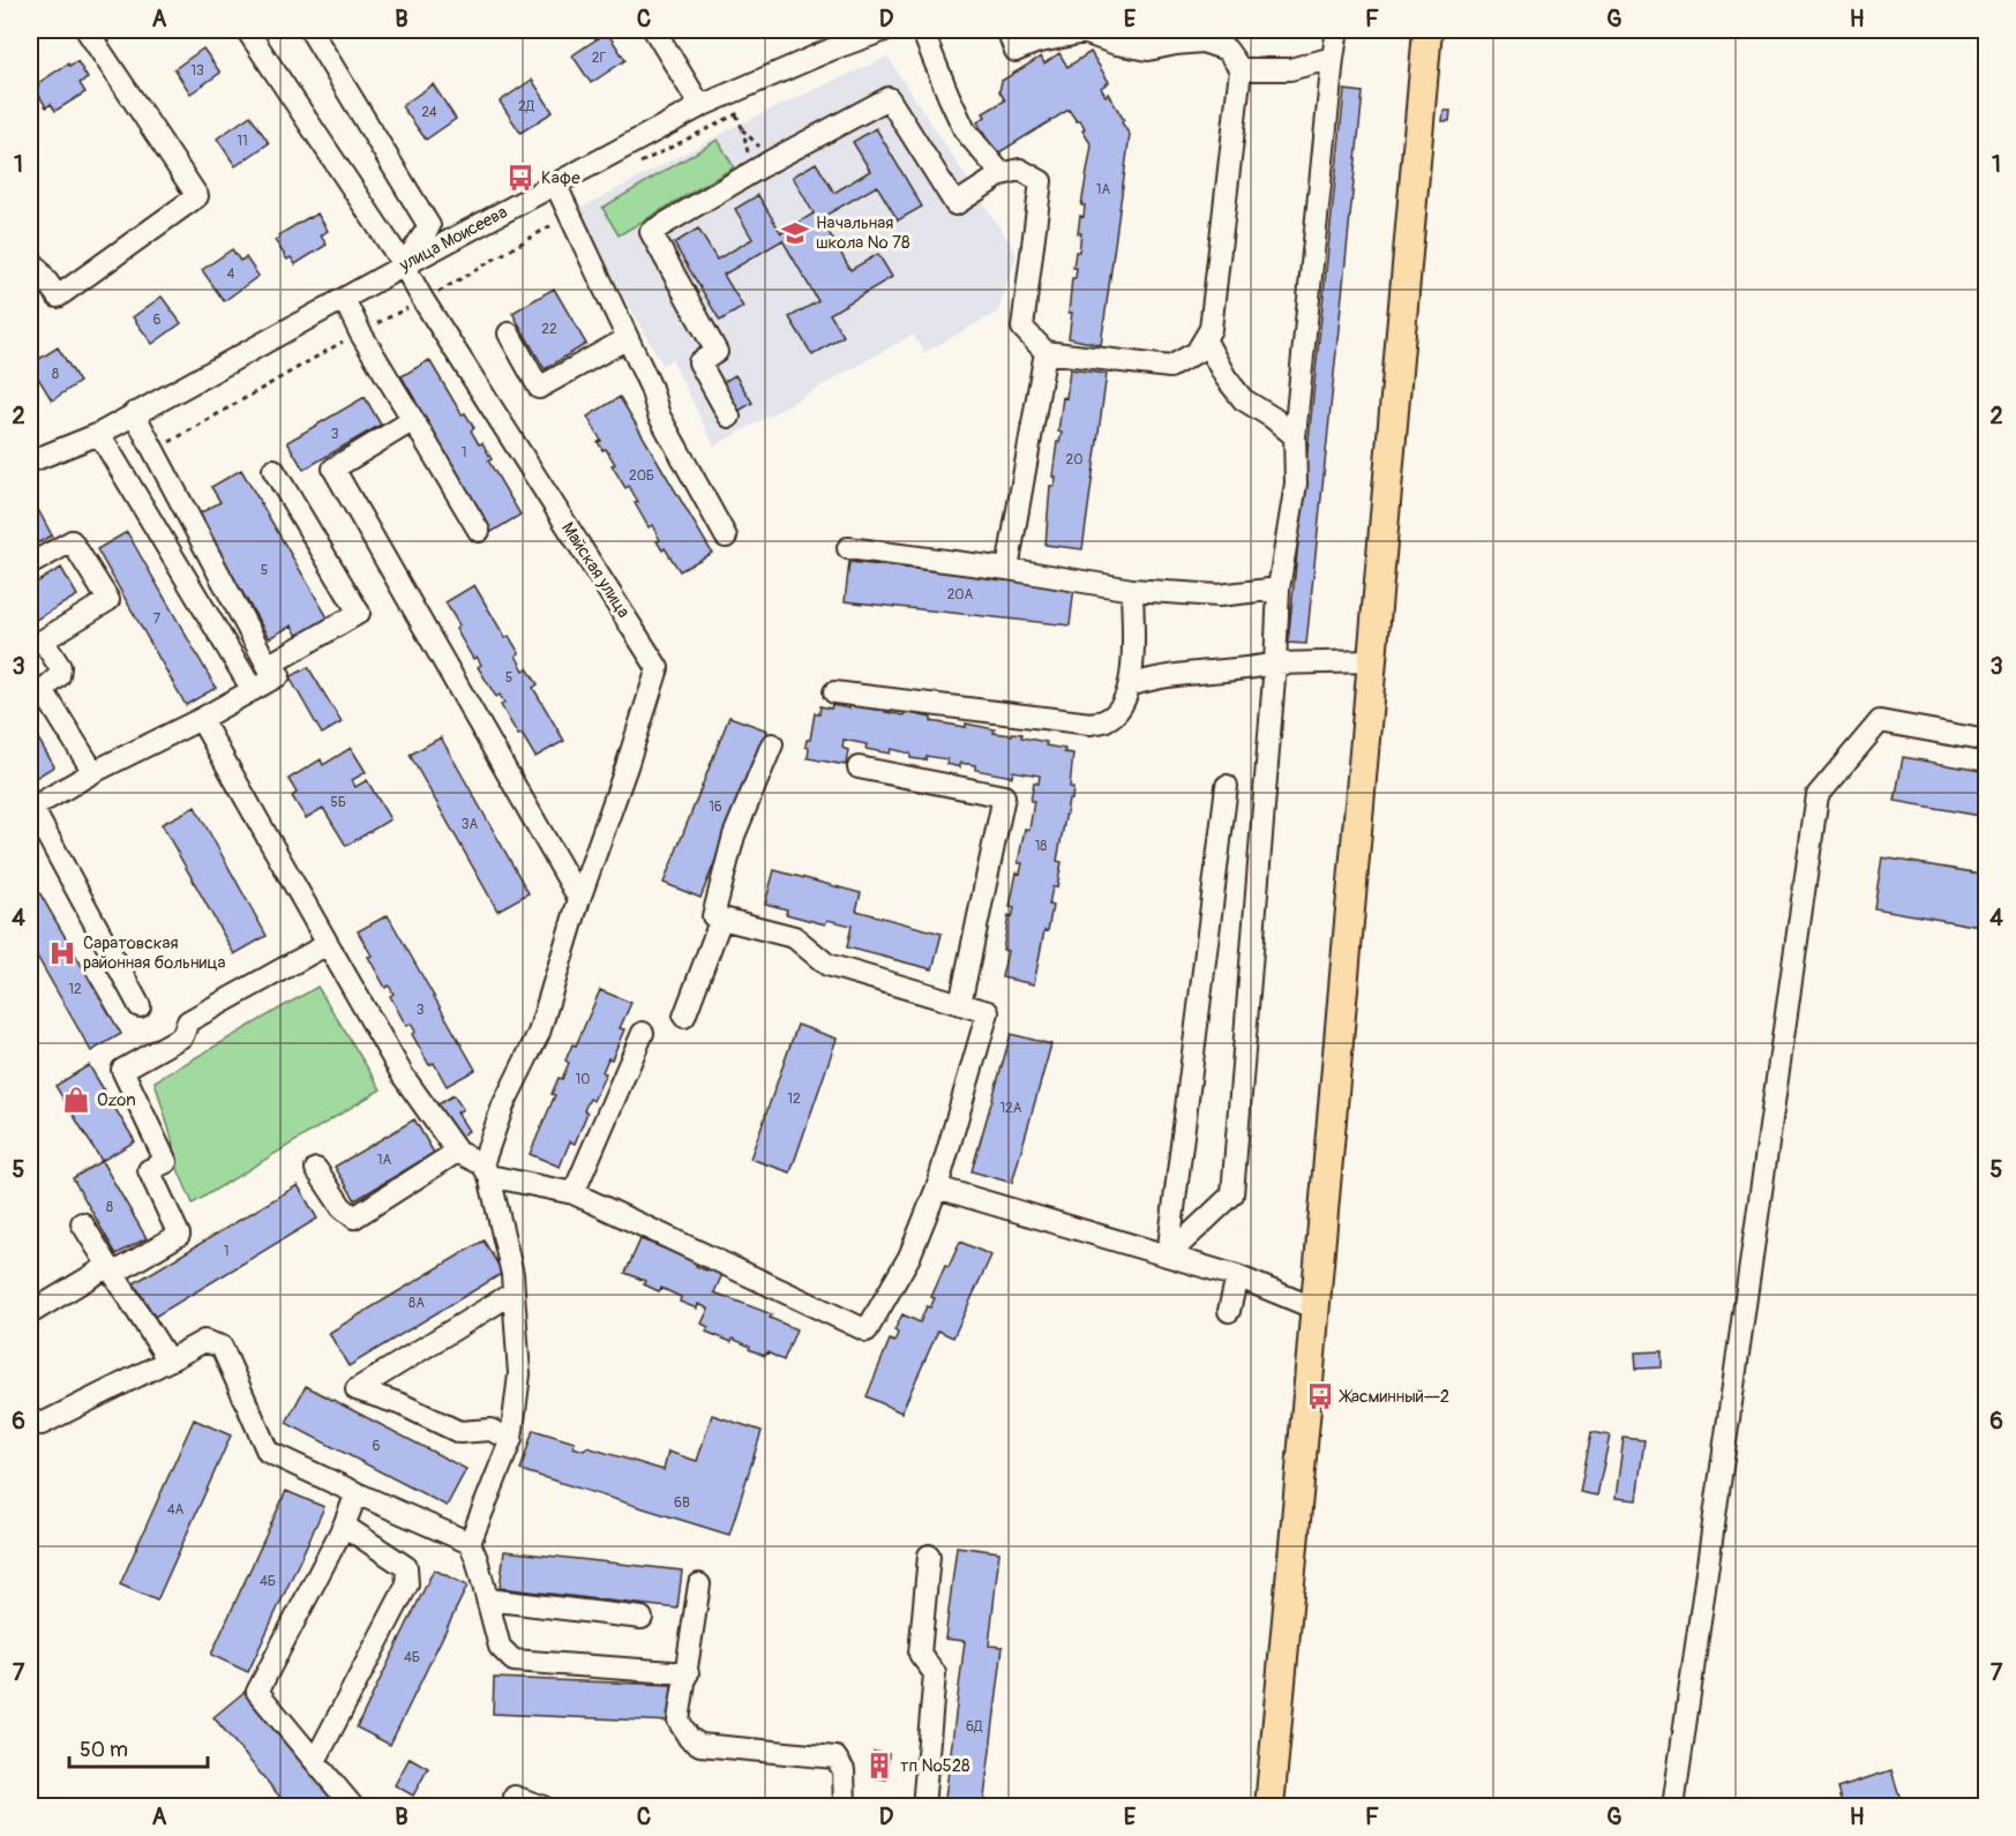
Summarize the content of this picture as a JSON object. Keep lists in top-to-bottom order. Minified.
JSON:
{"streets":{"street":["улица Моисеева","Майская улица"]},"crossings":[["улица Моисеева","Майская улица"]],"places":{"bus stop":["Кафе","Жасминный—2"],"school or university":["Начальная школа № 78"],"hospital":["Саратовская районная больница"],"shop":["Ozon"],"building":["тп №528"]},"house_numbers":["2Г","13","2Д","24","11","1А","4","6","22","8","3","1","20","20Б","5","20А","7","5","5Б","16","3А","18","12","3","10","12","12А","1А","8","1","8А","6","6В","4А","4Б","4Б","6Д"],"scale_bar":"50 m","grid":{"columns":["A","B","C","D","E","F","G","H"],"rows":["1","2","3","4","5","6","7"]}}
